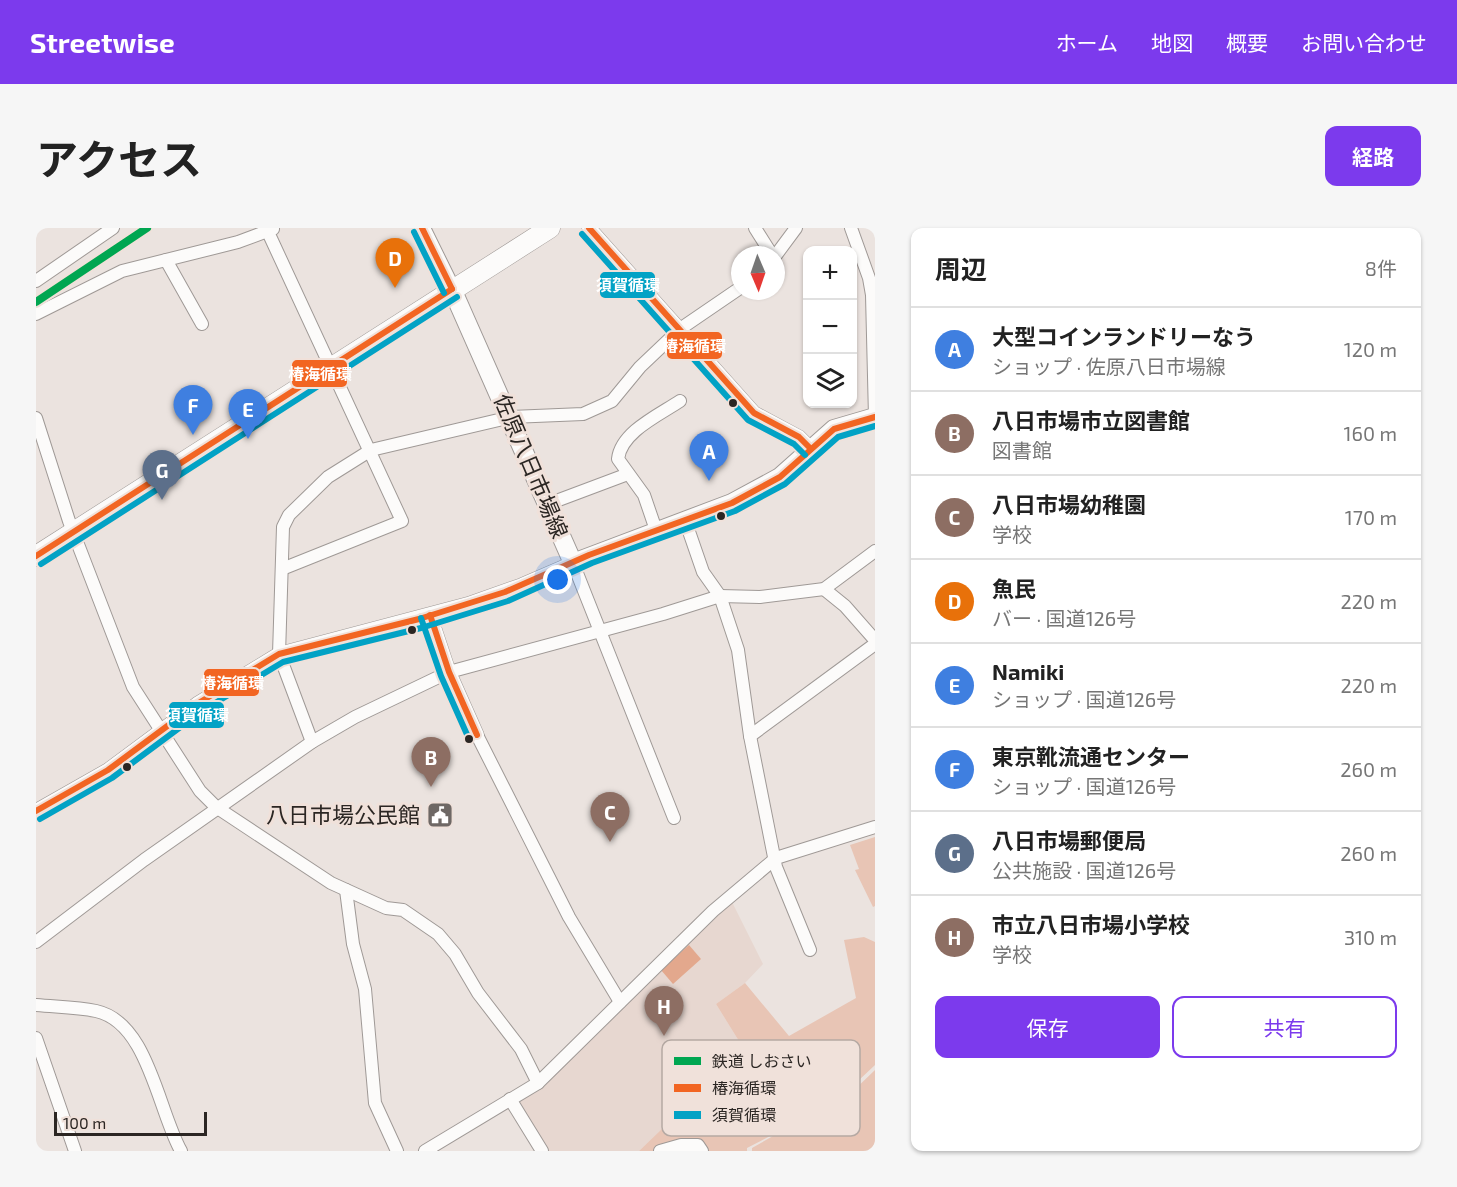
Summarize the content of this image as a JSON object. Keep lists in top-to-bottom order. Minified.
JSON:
{"streets":{"main road":["佐原八日市場線"]},"places":{"public building":["八日市場公民館"]},"lines":["rail line しおさい","transit line 椿海循環","transit line 須賀循環"],"legend":["鉄道 しおさい","椿海循環","須賀循環"],"scale_bar":"100 m","north":"bottom","page":{"header":"Streetwise","nav":["ホーム","地図","概要","お問い合わせ"],"title":"アクセス","buttons":["経路",["保存","共有"]],"heading":["周辺","8件"],"pins":["D","F","E","A","G","B","C","H"],"map_buttons":["+","−"],"list":[{"mark":"A","name":"大型コインランドリーなう","note":"ショップ · 佐原八日市場線","value":"120 m"},{"mark":"B","name":"八日市場市立図書館","note":"図書館","value":"160 m"},{"mark":"C","name":"八日市場幼稚園","note":"学校","value":"170 m"},{"mark":"D","name":"魚民","note":"バー · 国道126号","value":"220 m"},{"mark":"E","name":"Namiki","note":"ショップ · 国道126号","value":"220 m"},{"mark":"F","name":"東京靴流通センター","note":"ショップ · 国道126号","value":"260 m"},{"mark":"G","name":"八日市場郵便局","note":"公共施設 · 国道126号","value":"260 m"},{"mark":"H","name":"市立八日市場小学校","note":"学校","value":"310 m"}],"scale":"100 m"}}
